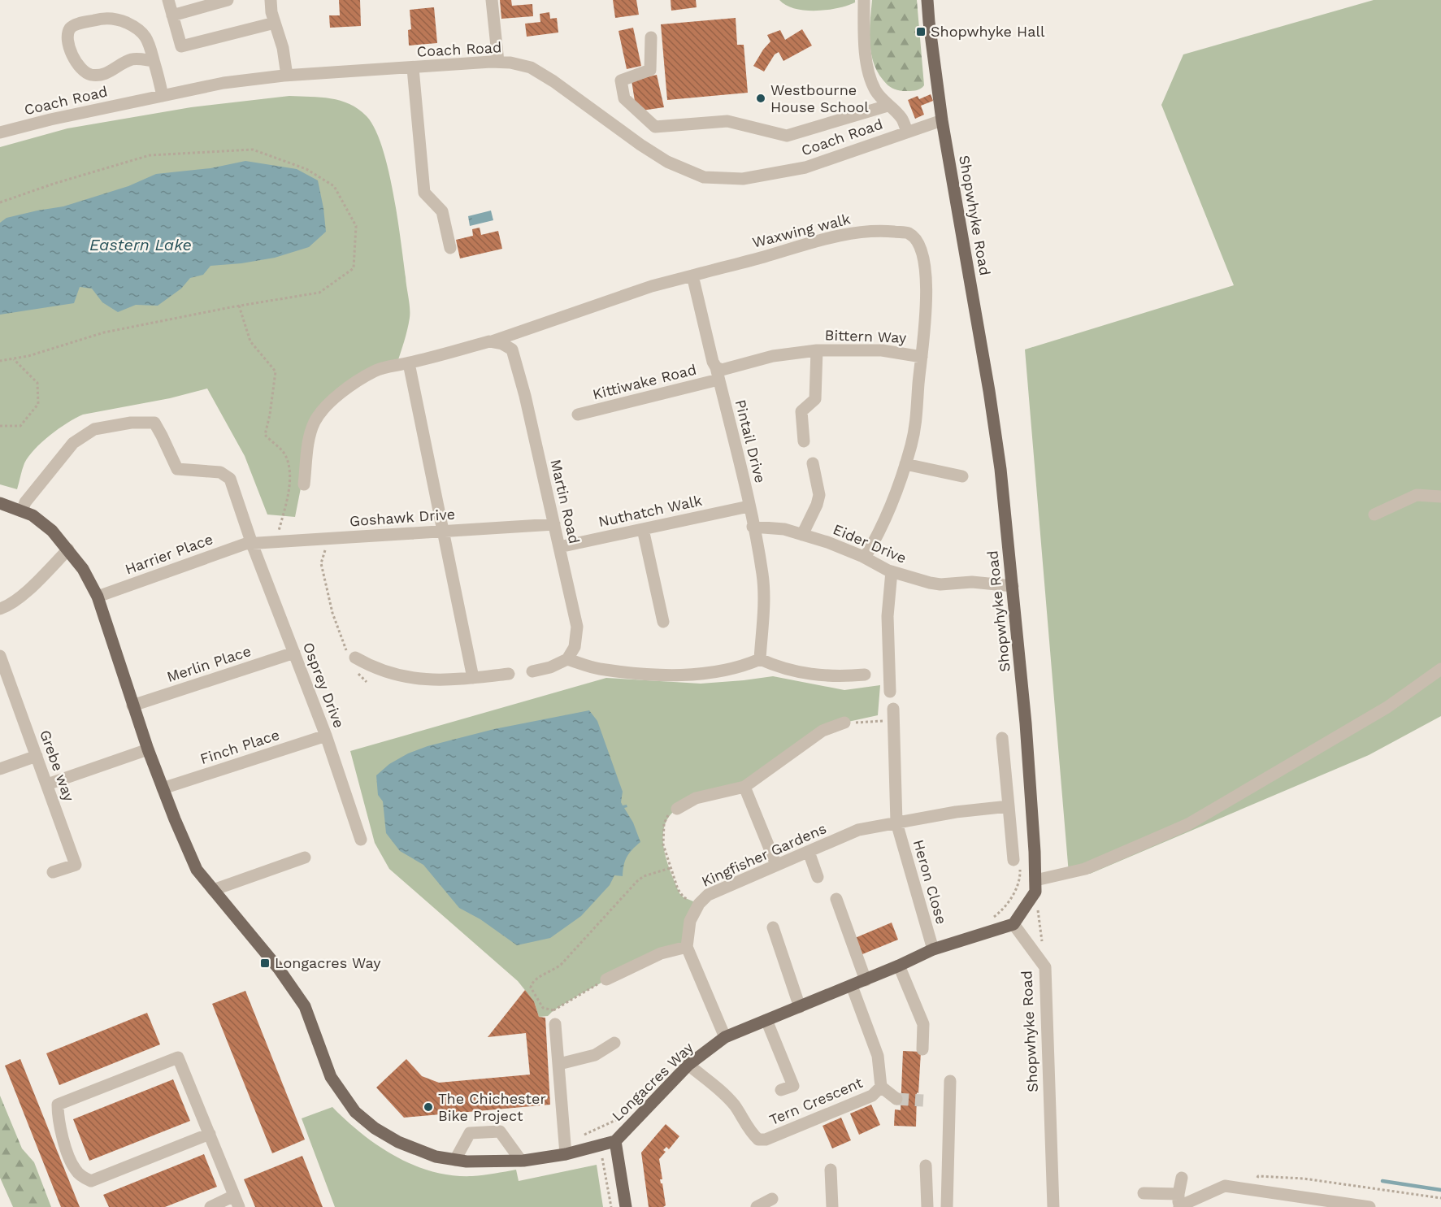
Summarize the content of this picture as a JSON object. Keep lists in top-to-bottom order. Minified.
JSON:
{"streets":{"main road":["Shopwhyke Road","Longacres Way"],"street":["Coach Road","Waxwing walk","Bittern Way","Kittiwake Road","Pintail Drive","Martin Road","Nuthatch Walk","Goshawk Drive","Eider Drive","Harrier Place","Merlin Place","Osprey Drive","Finch Place","Grebe way","Kingfisher Gardens","Heron Close","Tern Crescent"]},"crossings":[["Coach Road","Shopwhyke Road"],["Shopwhyke Road","Eider Drive"],["Shopwhyke Road","Longacres Way"],["Waxwing walk","Bittern Way"],["Waxwing walk","Pintail Drive"],["Bittern Way","Kittiwake Road"],["Bittern Way","Pintail Drive"],["Bittern Way","Eider Drive"],["Kittiwake Road","Pintail Drive"],["Pintail Drive","Nuthatch Walk"],["Pintail Drive","Eider Drive"],["Martin Road","Nuthatch Walk"],["Martin Road","Goshawk Drive"],["Goshawk Drive","Harrier Place"],["Goshawk Drive","Osprey Drive"],["Harrier Place","Osprey Drive"],["Harrier Place","Longacres Way"],["Merlin Place","Osprey Drive"],["Merlin Place","Longacres Way"],["Osprey Drive","Finch Place"],["Osprey Drive","Longacres Way"],["Finch Place","Longacres Way"],["Kingfisher Gardens","Heron Close"],["Heron Close","Longacres Way"],["Longacres Way","Tern Crescent"]],"water":["Eastern Lake"],"places":{"transit":["Shopwhyke Hall","Longacres Way"],"other":["Westbourne House School","The Chichester Bike Project"]}}
